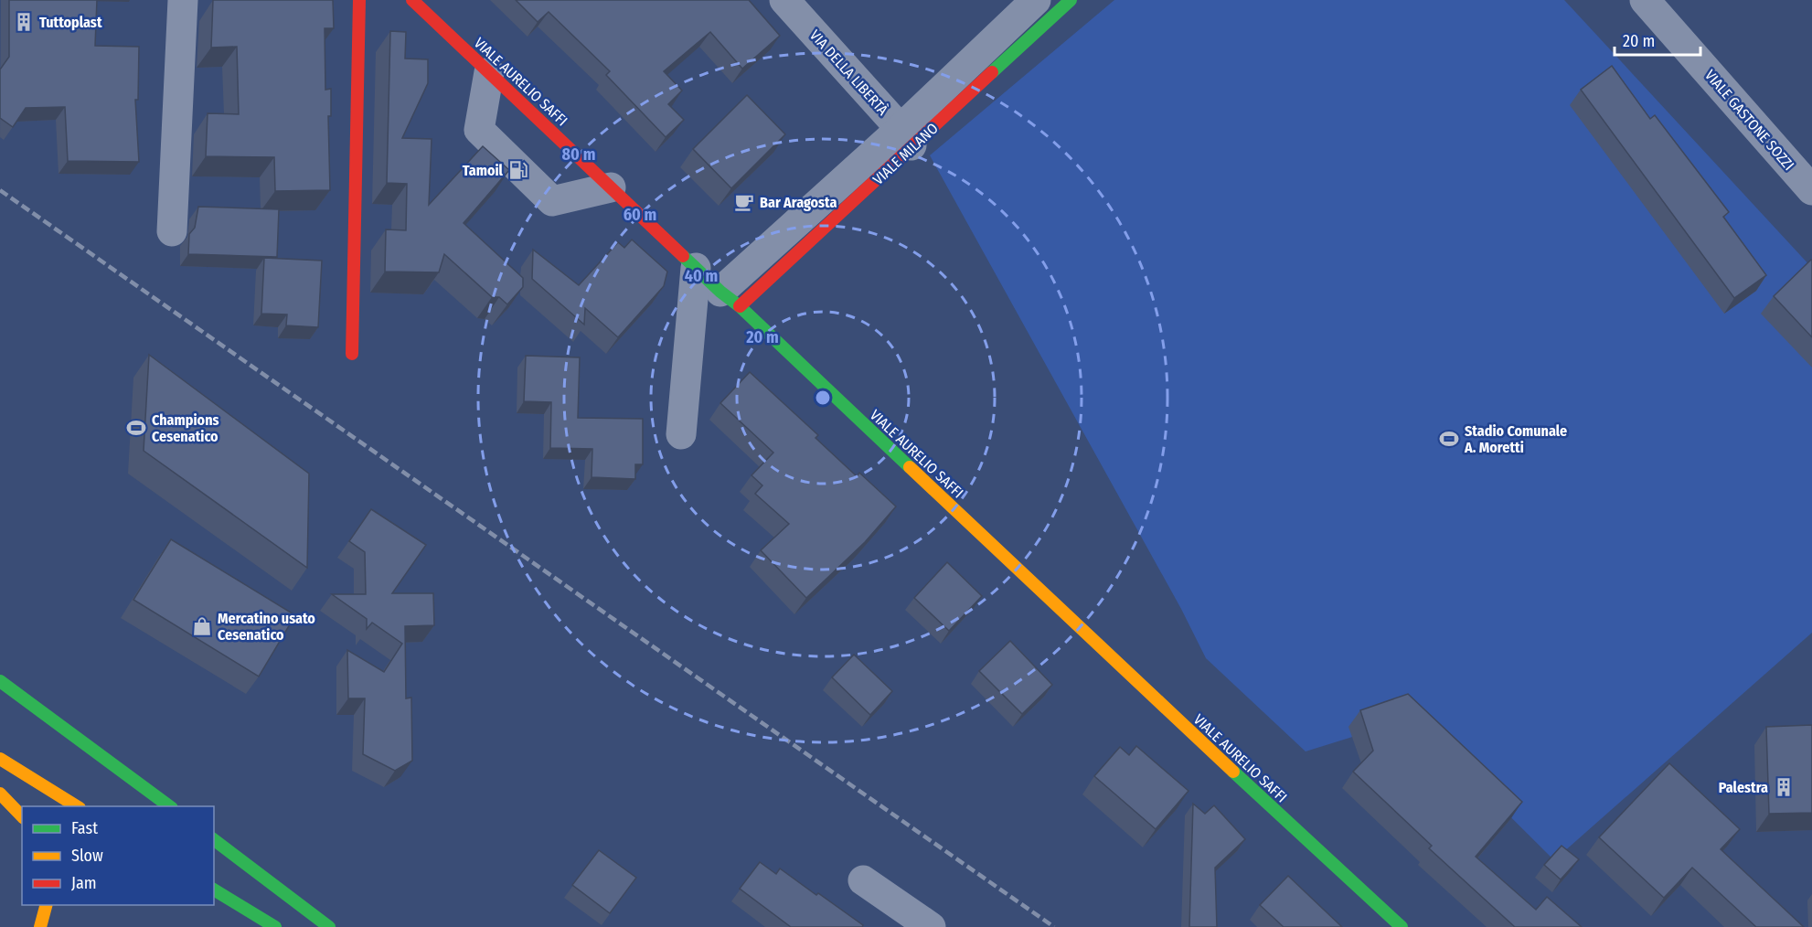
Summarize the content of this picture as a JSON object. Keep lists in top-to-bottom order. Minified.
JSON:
{"streets":{"street":["VIA DELLA LIBERTÀ","VIALE AURELIO SAFFI","VIALE GASTONE SOZZI","VIALE MILANO"]},"crossings":[["VIA DELLA LIBERTÀ","VIALE MILANO"],["VIALE AURELIO SAFFI","VIALE MILANO"]],"places":{"building":["Tuttoplast","Palestra"],"fuel station":["Tamoil"],"cafe":["Bar Aragosta"],"sports":["Champions Cesenatico","Stadio Comunale A. Moretti"],"shop":["Mercatino usato Cesenatico"]},"legend":["Fast","Slow","Jam"],"scale_bar":"20 m","rings":["80 m","60 m","40 m","20 m"]}
